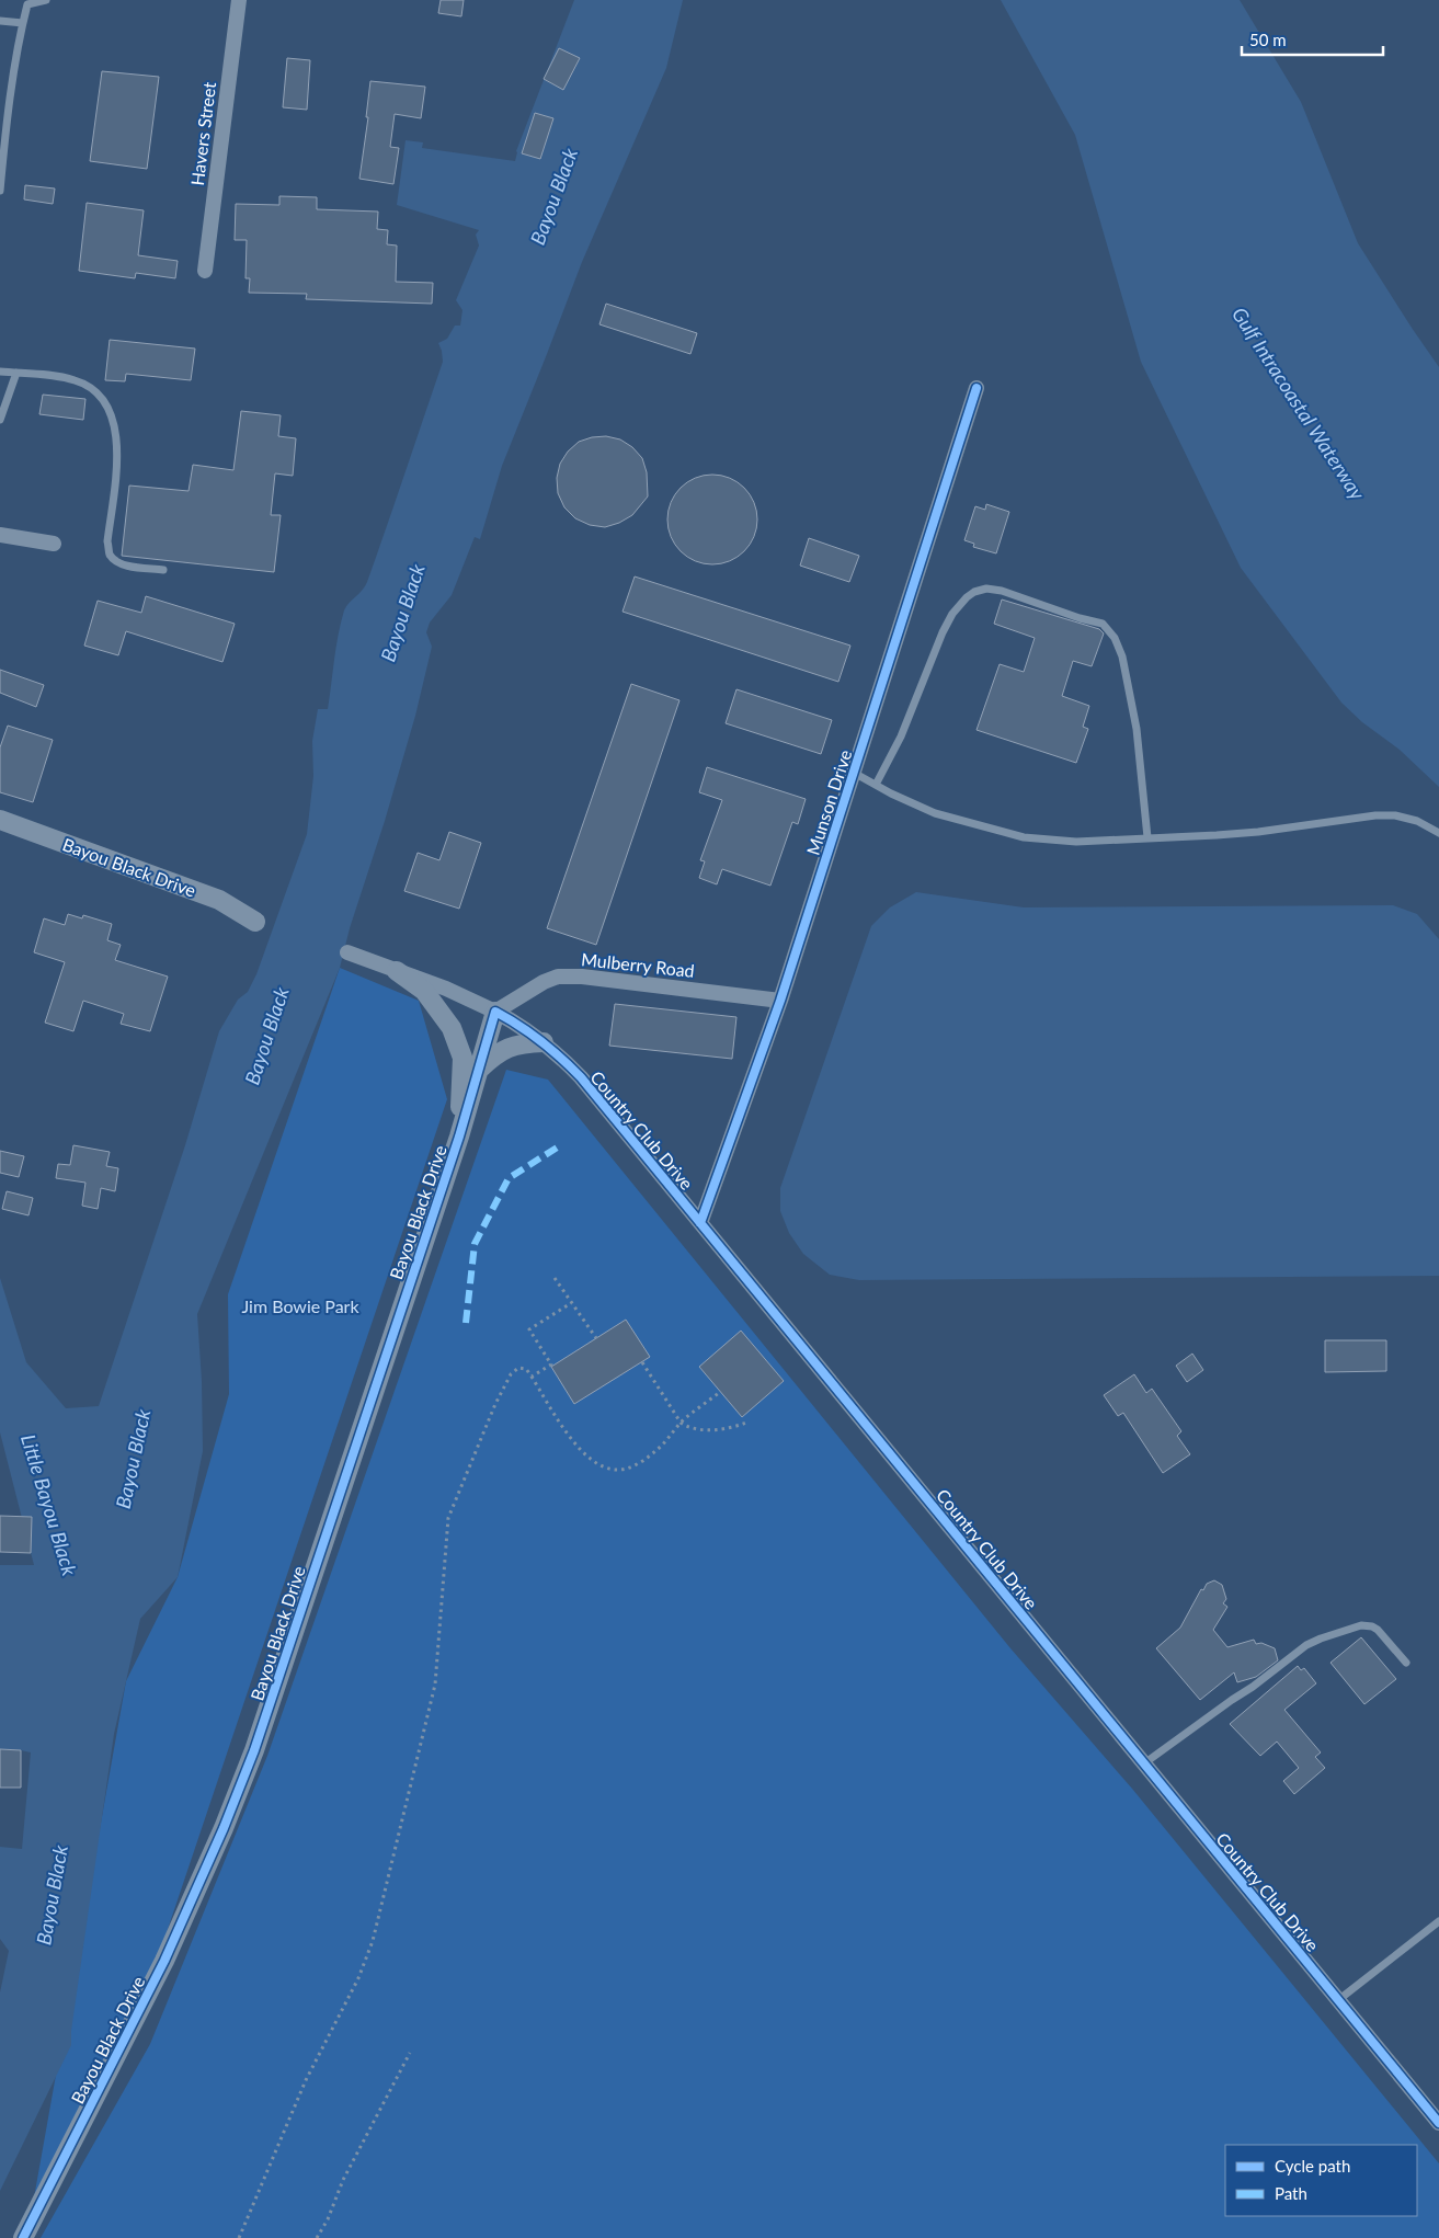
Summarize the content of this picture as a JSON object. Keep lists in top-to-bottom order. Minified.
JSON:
{"streets":{"street":["Havers Street","Munson Drive","Bayou Black Drive","Mulberry Road","Country Club Drive"]},"crossings":[["Munson Drive","Mulberry Road"],["Munson Drive","Country Club Drive"],["Bayou Black Drive","Mulberry Road"],["Bayou Black Drive","Country Club Drive"],["Mulberry Road","Country Club Drive"]],"water":["Bayou Black","Gulf Intracoastal Waterway","Little Bayou Black"],"parks":["Jim Bowie Park"],"legend":["Cycle path","Path"],"scale_bar":"50 m"}
